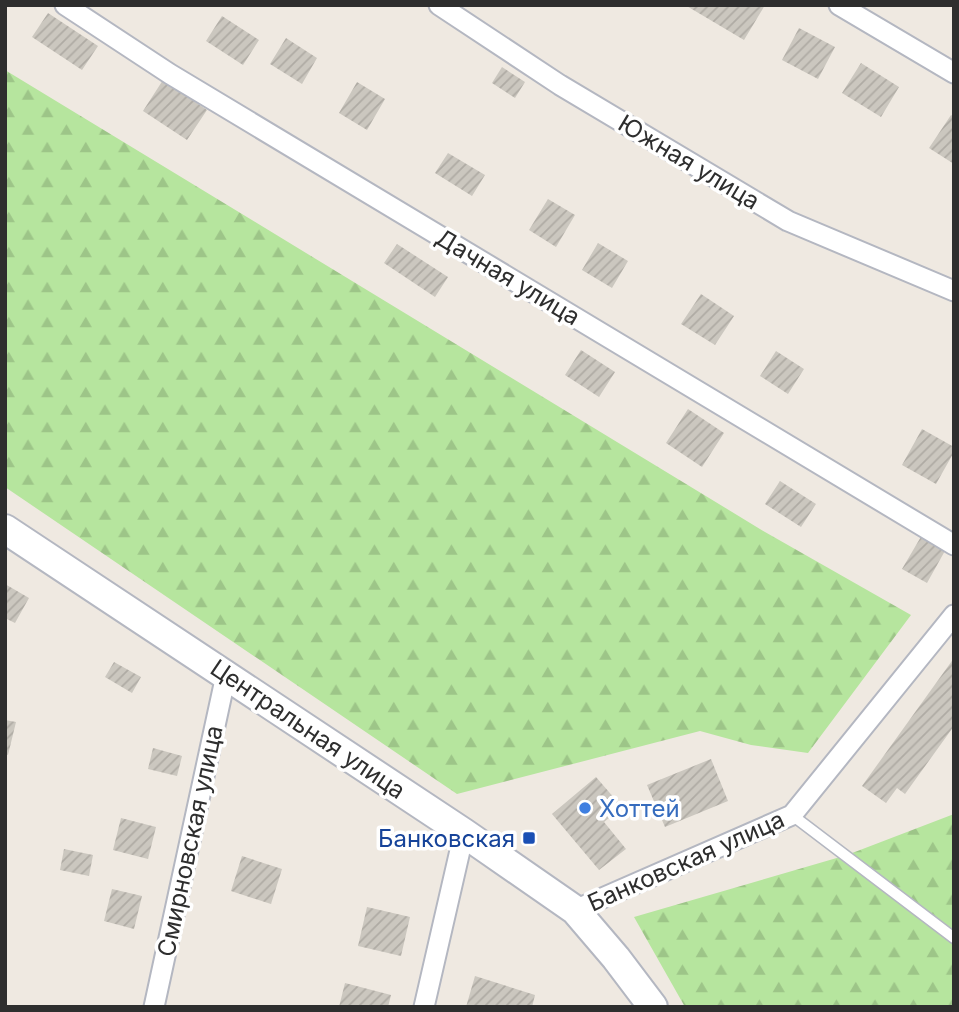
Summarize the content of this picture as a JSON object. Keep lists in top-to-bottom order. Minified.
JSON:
{"streets":{"street":["Южная улица","Дачная улица","Центральная улица","Смирновская улица","Банковская улица"]},"crossings":[["Центральная улица","Смирновская улица"],["Центральная улица","Банковская улица"]],"places":{"other":["Хоттей"],"transit":["Банковская"]}}
